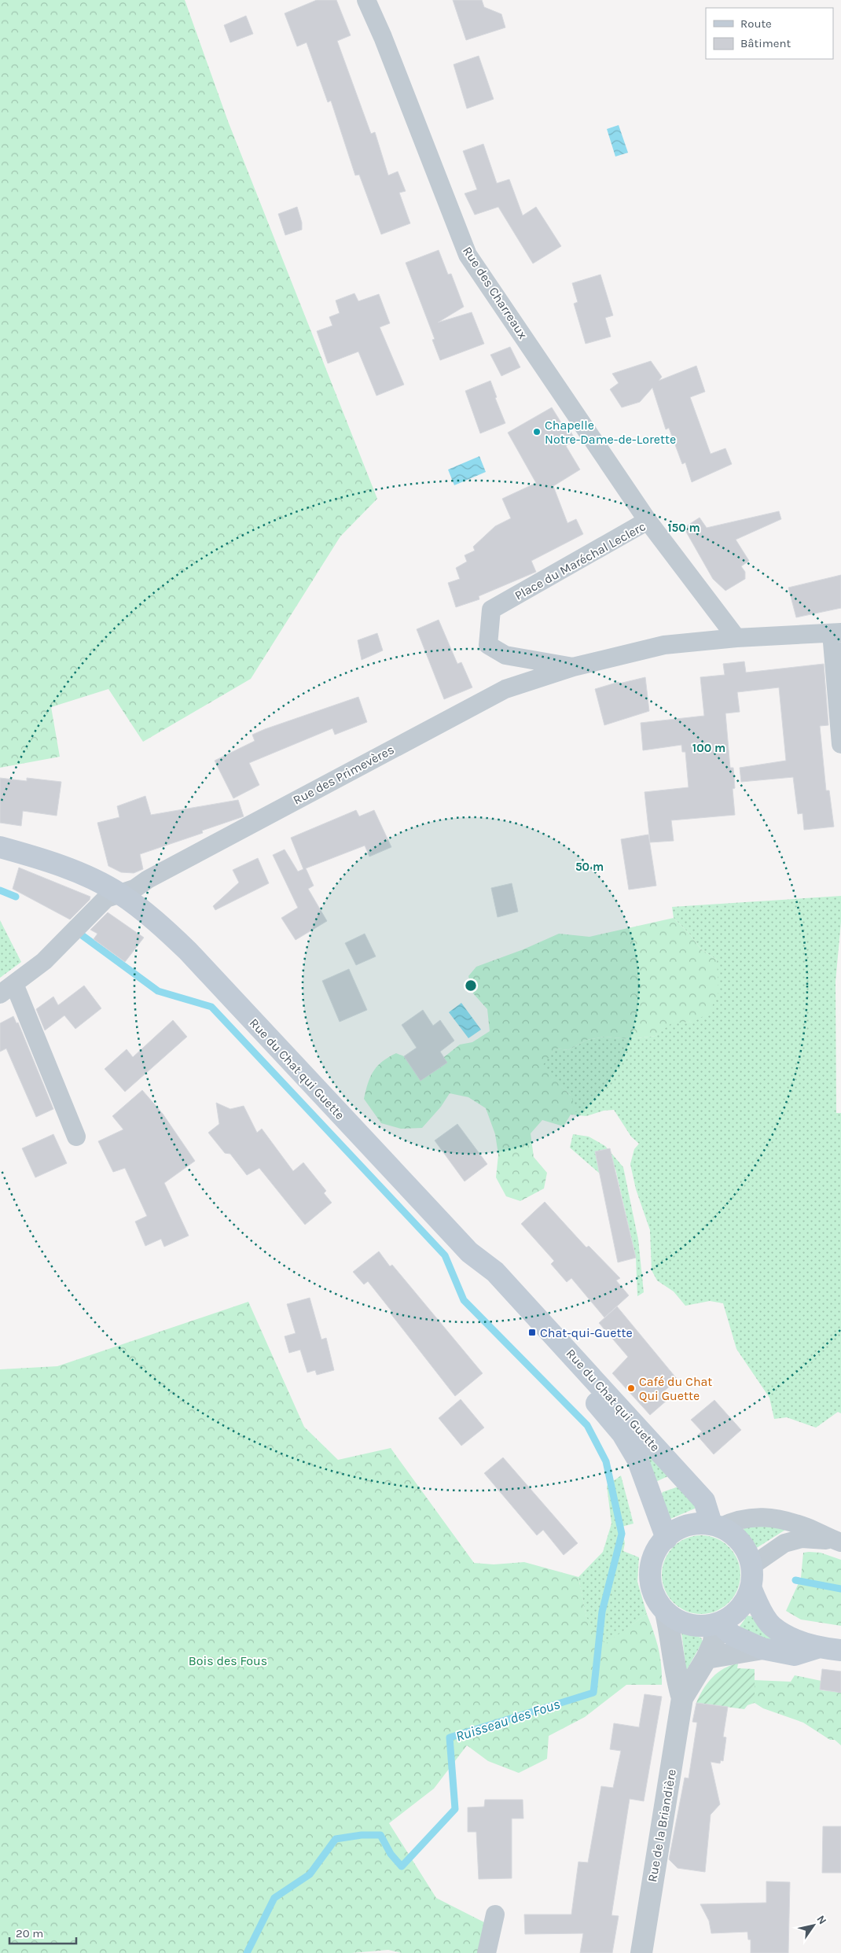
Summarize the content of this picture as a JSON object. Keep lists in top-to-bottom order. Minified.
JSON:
{"streets":{"main road":["Rue du Chat qui Guette"],"street":["Rue des Charreaux","Place du Maréchal Leclerc","Rue des Primevères","Rue de la Briandière"]},"crossings":[["Rue des Charreaux","Place du Maréchal Leclerc"],["Place du Maréchal Leclerc","Rue des Primevères"],["Rue des Primevères","Rue du Chat qui Guette"],["Rue du Chat qui Guette","Rue de la Briandière"]],"water":["Ruisseau des Fous"],"parks":["Bois des Fous"],"places":{"other":["Chapelle Notre-Dame-de-Lorette","Café du Chat Qui Guette"],"transit":["Chat-qui-Guette"]},"legend":["Route","Bâtiment"],"scale_bar":"20 m","north":"top right","rings":["150 m","100 m","50 m"]}
